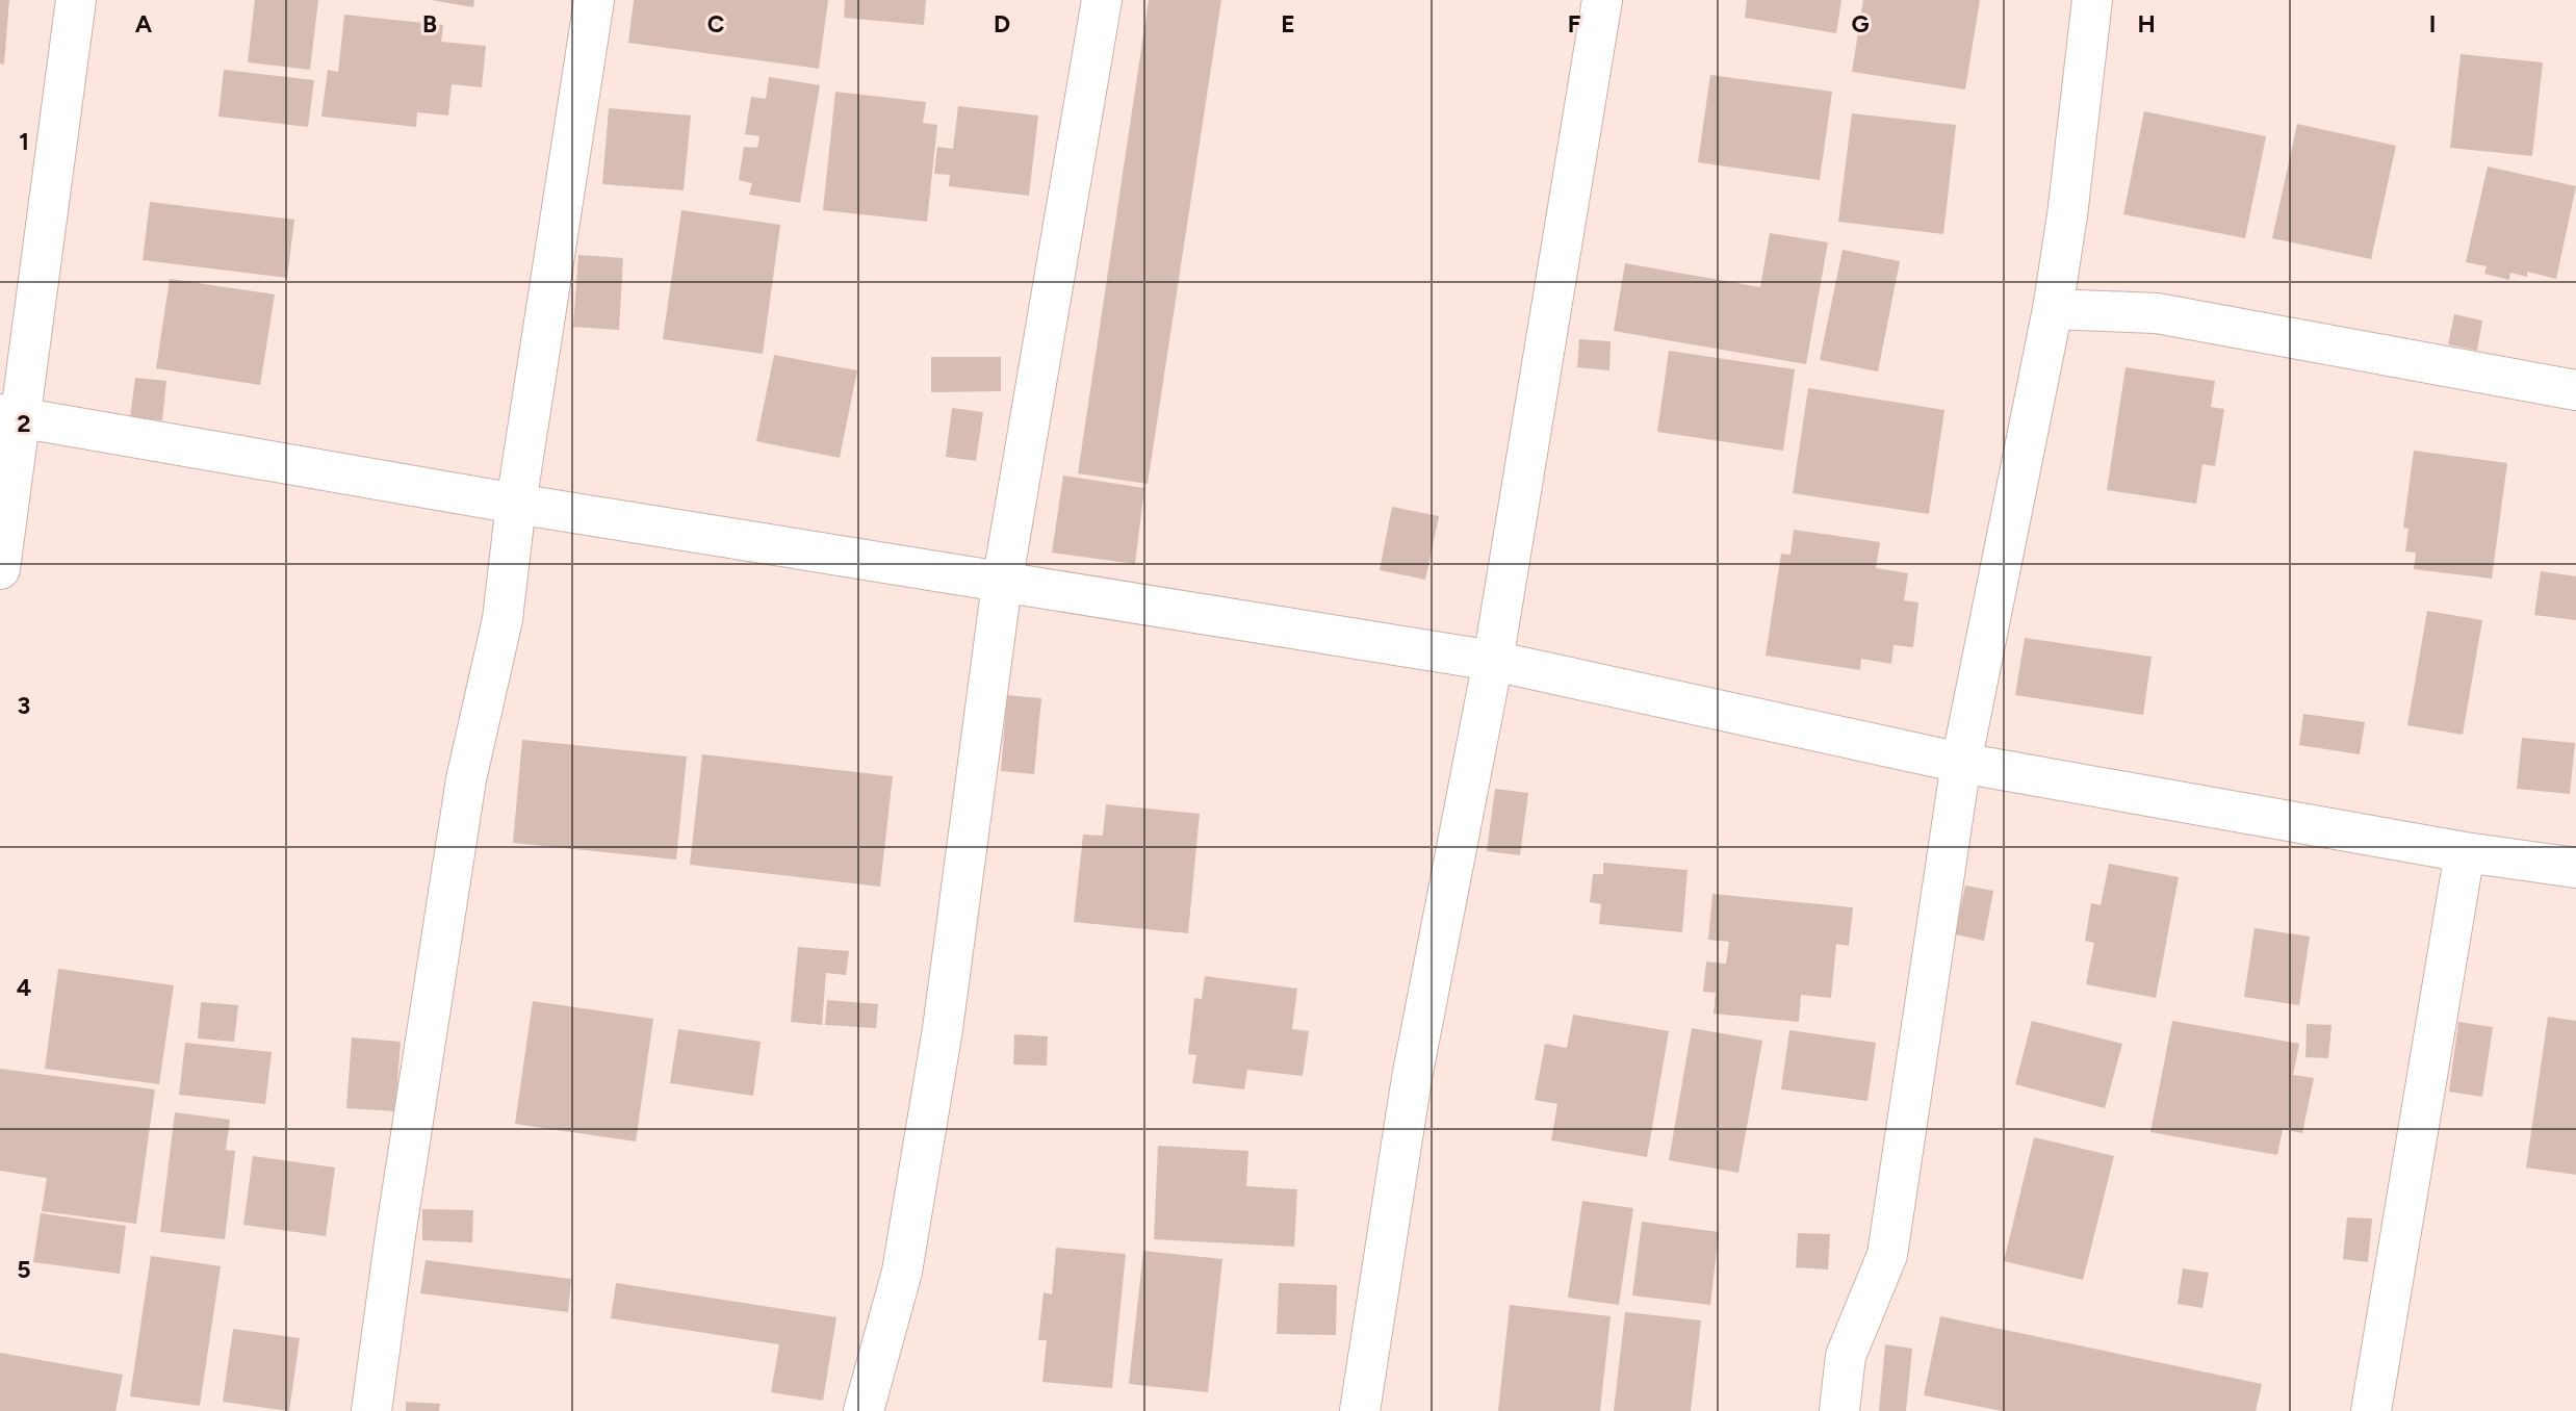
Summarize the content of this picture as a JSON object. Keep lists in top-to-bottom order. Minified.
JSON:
{"grid":{"columns":["A","B","C","D","E","F","G","H","I"],"rows":["1","2","3","4","5"]}}
